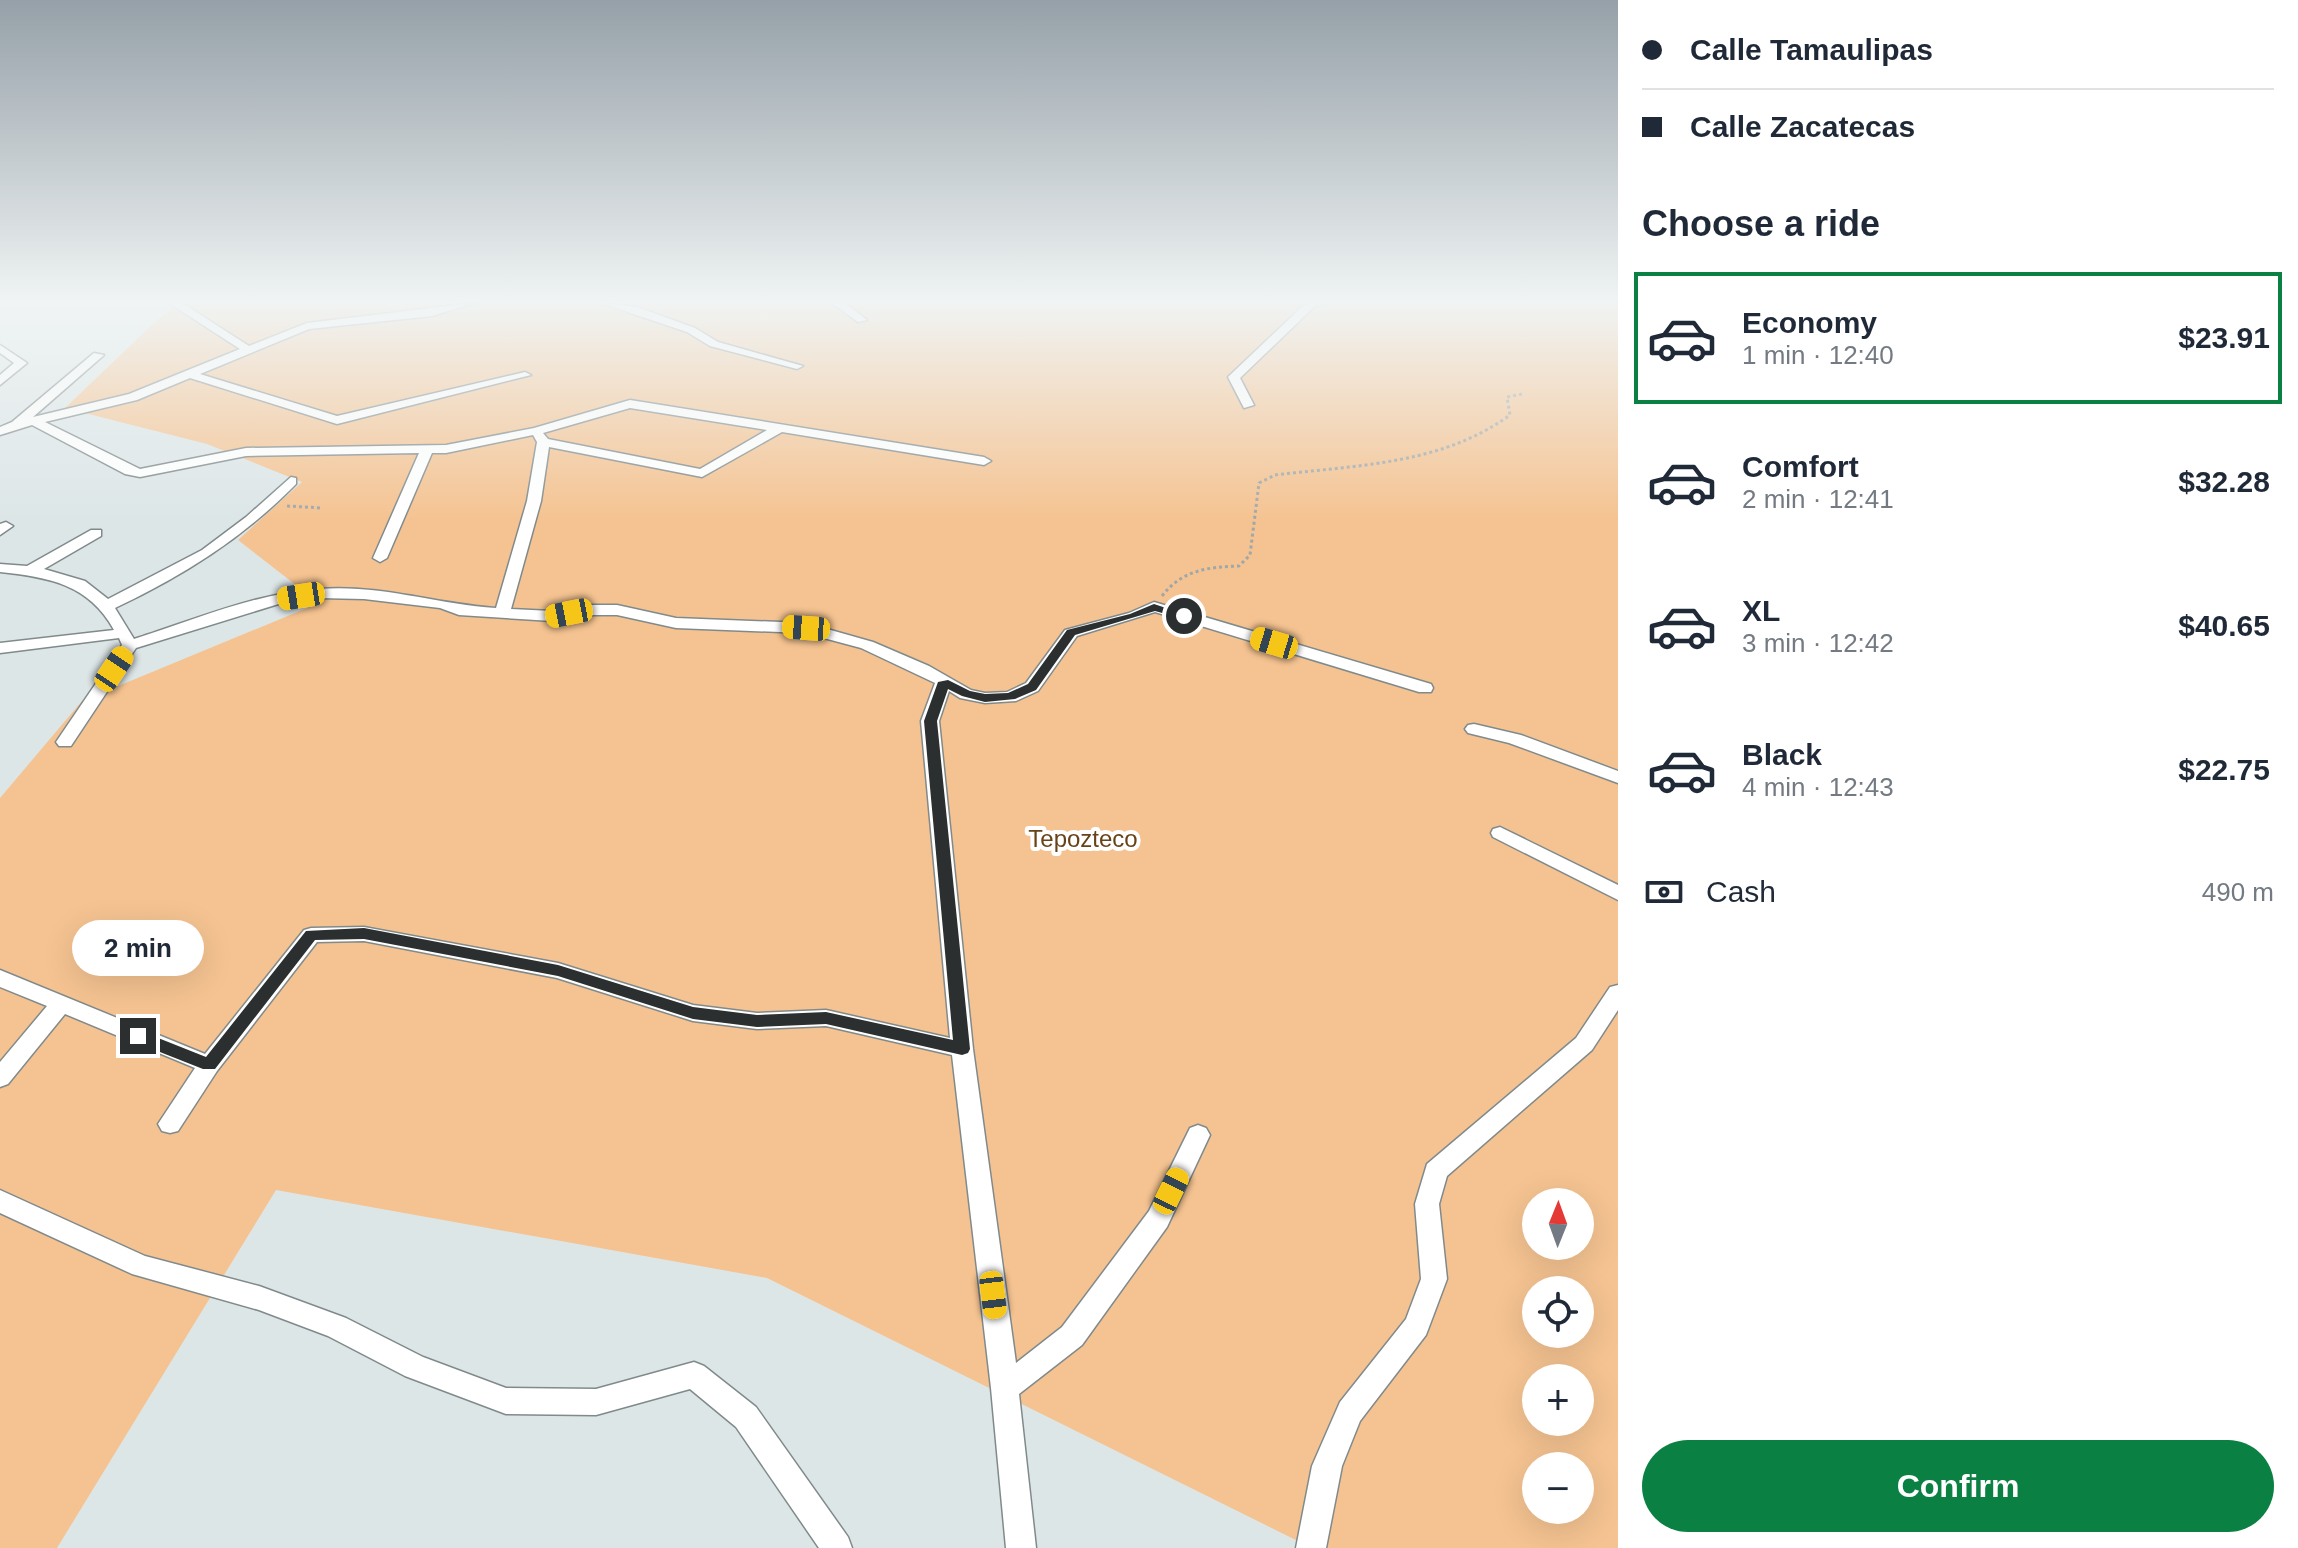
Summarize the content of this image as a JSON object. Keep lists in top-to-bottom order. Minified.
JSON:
{"parks":["Tepozteco"],"north":"top","page":{"banner":["Calle Tamaulipas","Calle Zacatecas"],"heading":"Choose a ride","list":[{"name":"Economy","note":"1 min · 12:40","value":"$23.91"},{"name":"Comfort","note":"2 min · 12:41","value":"$32.28"},{"name":"XL","note":"3 min · 12:42","value":"$40.65"},{"name":"Black","note":"4 min · 12:43","value":"$22.75"}],"pay":["Cash","490 m"],"bubble":"2 min","map_buttons":["+","−"],"buttons":"Confirm"}}
